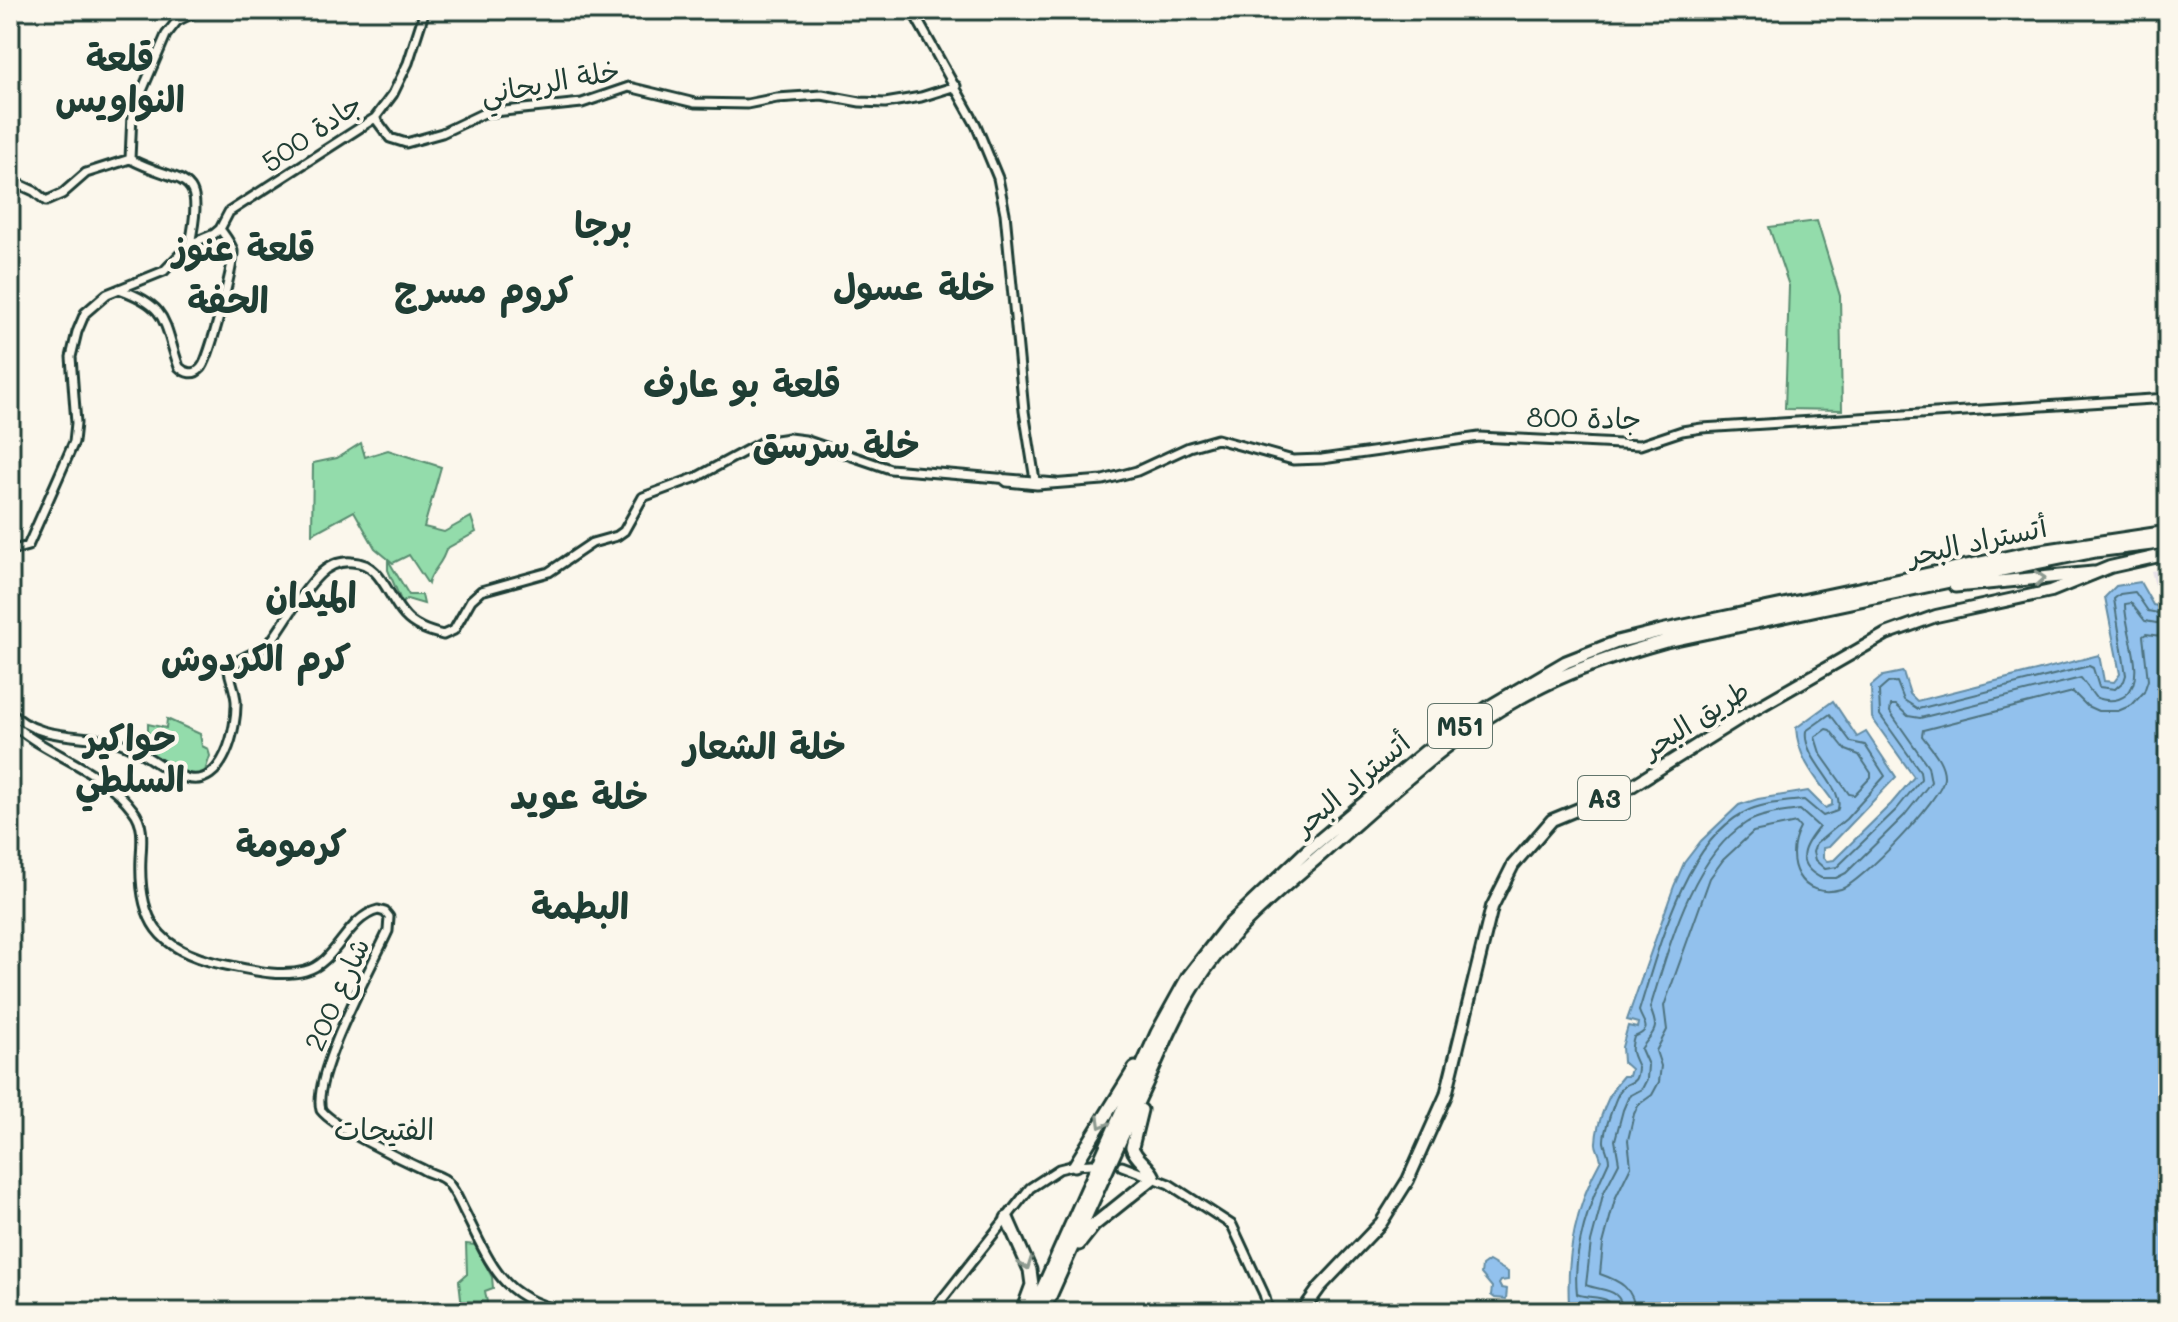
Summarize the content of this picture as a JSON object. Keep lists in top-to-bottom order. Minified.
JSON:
{"streets":{"highway":["أتستراد البحر","طريق البحر","M51","A3"],"main road":["خلة الريحاني","جادة 500","جادة 800","شارع 200"]},"crossings":[["خلة الريحاني","جادة 500"]],"districts":["قلعة النواويس","برجا","قلعة عنوز","خلة عسول","كروم مسرج","الحفة","قلعة بو عارف","خلة سرسق","الميدان","كرم الكردوش","حواكير السلطي","خلة الشعار","خلة عويد","كرمومة","البطمة","الفتيحات"]}
